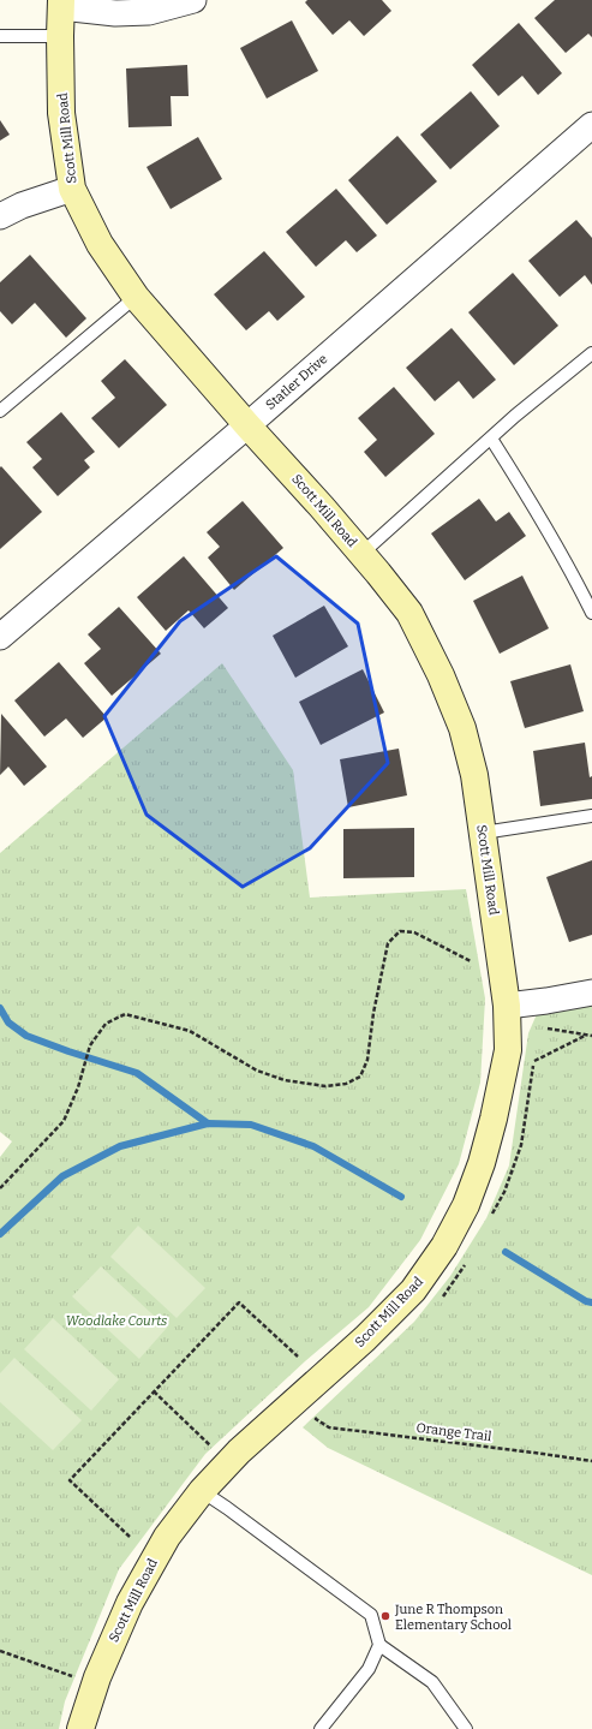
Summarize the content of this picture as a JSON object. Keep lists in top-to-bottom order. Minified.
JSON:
{"streets":{"street":["Scott Mill Road","Statler Drive"],"path":["Orange Trail"]},"crossings":[["Scott Mill Road","Statler Drive"]],"parks":["Woodlake Courts"],"places":["June R Thompson Elementary School"]}
